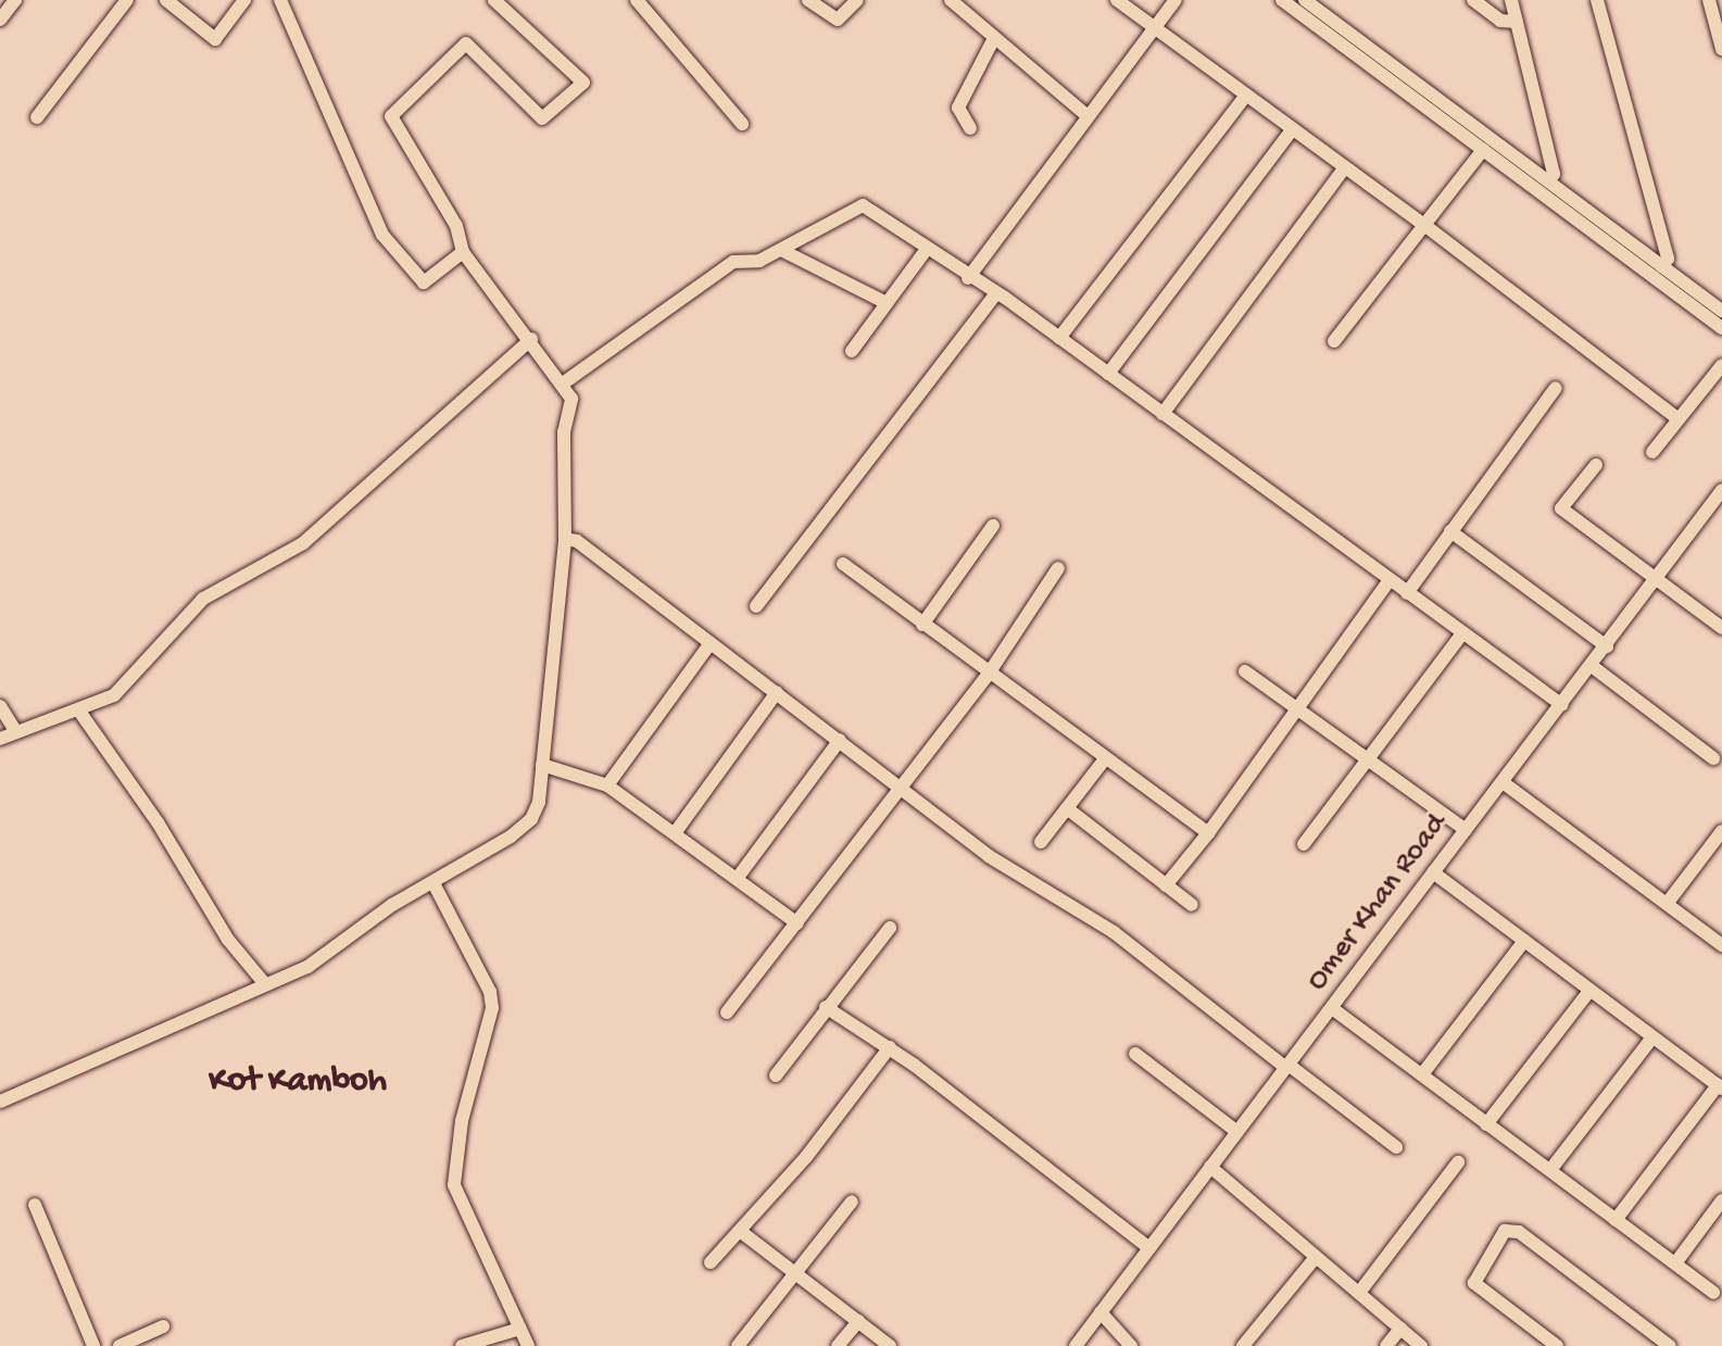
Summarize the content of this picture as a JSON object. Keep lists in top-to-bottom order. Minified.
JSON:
{"streets":{"street":["Omer Khan Road"]},"districts":["Kot Kamboh"]}
